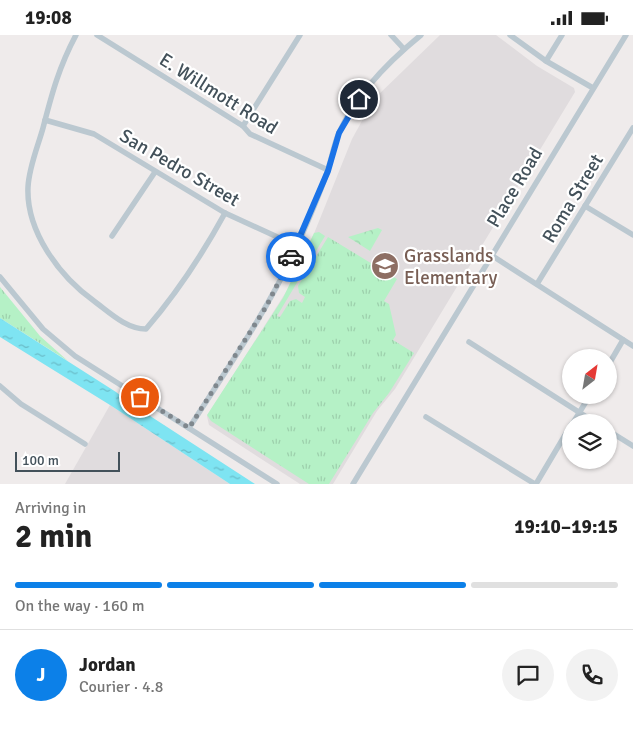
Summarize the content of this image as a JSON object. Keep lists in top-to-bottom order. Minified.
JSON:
{"streets":{"street":["E. Willmott Road","San Pedro Street","Place Road","Roma Street"]},"places":{"school or university":["Grasslands Elementary"]},"scale_bar":"100 m","north":"top right","page":{"status":"19:08","scale":"100 m","heading":["2 min","Arriving in","19:10–19:15"],"panel":["Jordan","Courier · 4.8"],"bar":"On the way · 160 m","round":"J"}}
